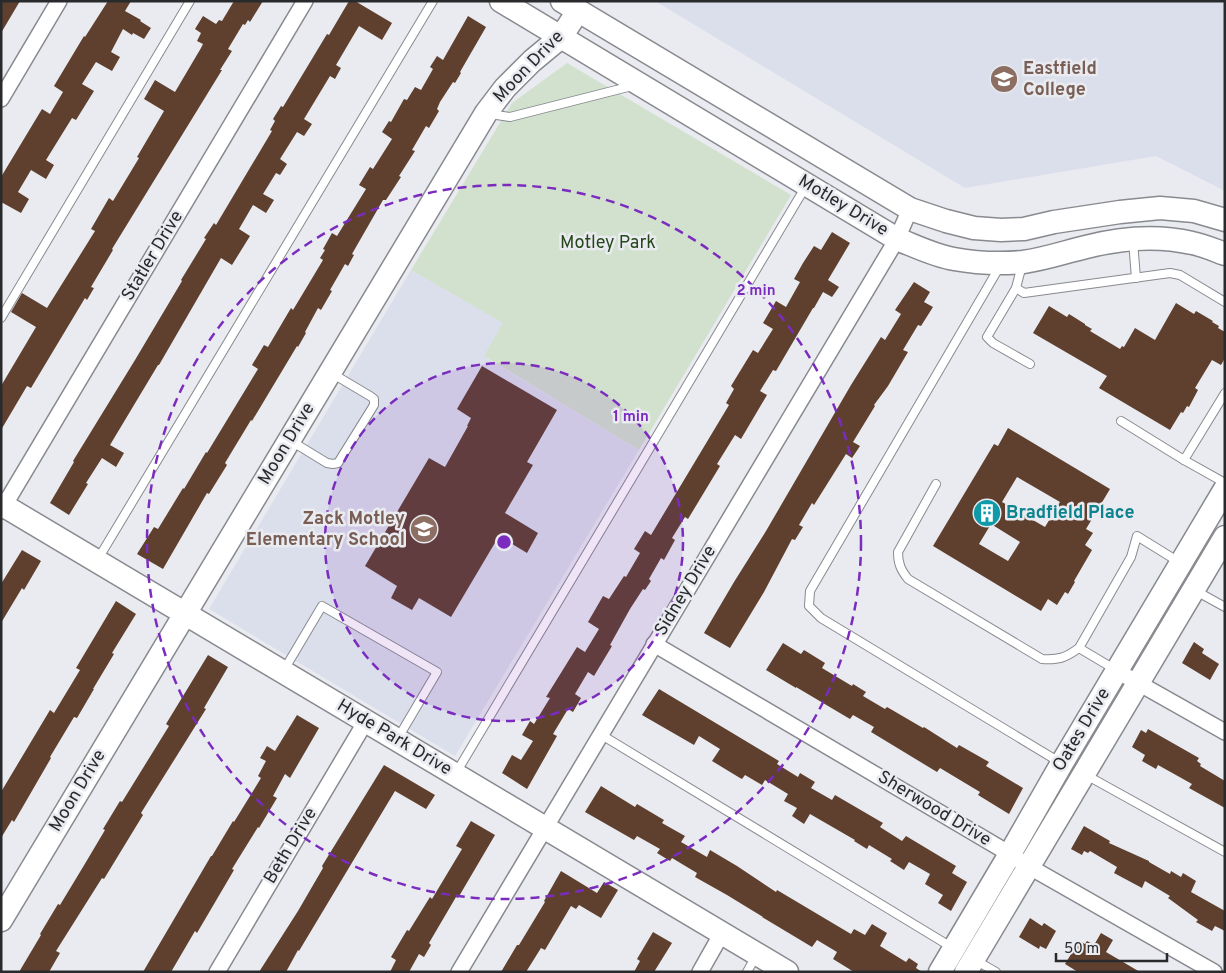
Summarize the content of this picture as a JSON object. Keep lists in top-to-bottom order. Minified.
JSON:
{"streets":{"main road":["Moon Drive","Motley Drive","Oates Drive","Hyde Park Drive"],"street":["Statler Drive","Sidney Drive","Sherwood Drive","Beth Drive"]},"crossings":[["Moon Drive","Motley Drive"],["Moon Drive","Hyde Park Drive"],["Motley Drive","Sidney Drive"],["Statler Drive","Hyde Park Drive"],["Sidney Drive","Hyde Park Drive"],["Sidney Drive","Sherwood Drive"],["Oates Drive","Sherwood Drive"],["Hyde Park Drive","Beth Drive"]],"parks":["Motley Park"],"places":{"school or university":["Eastfield College","Zack Motley Elementary School"],"building":["Bradfield Place"]},"scale_bar":"50 m","rings":["2 min","1 min"]}
